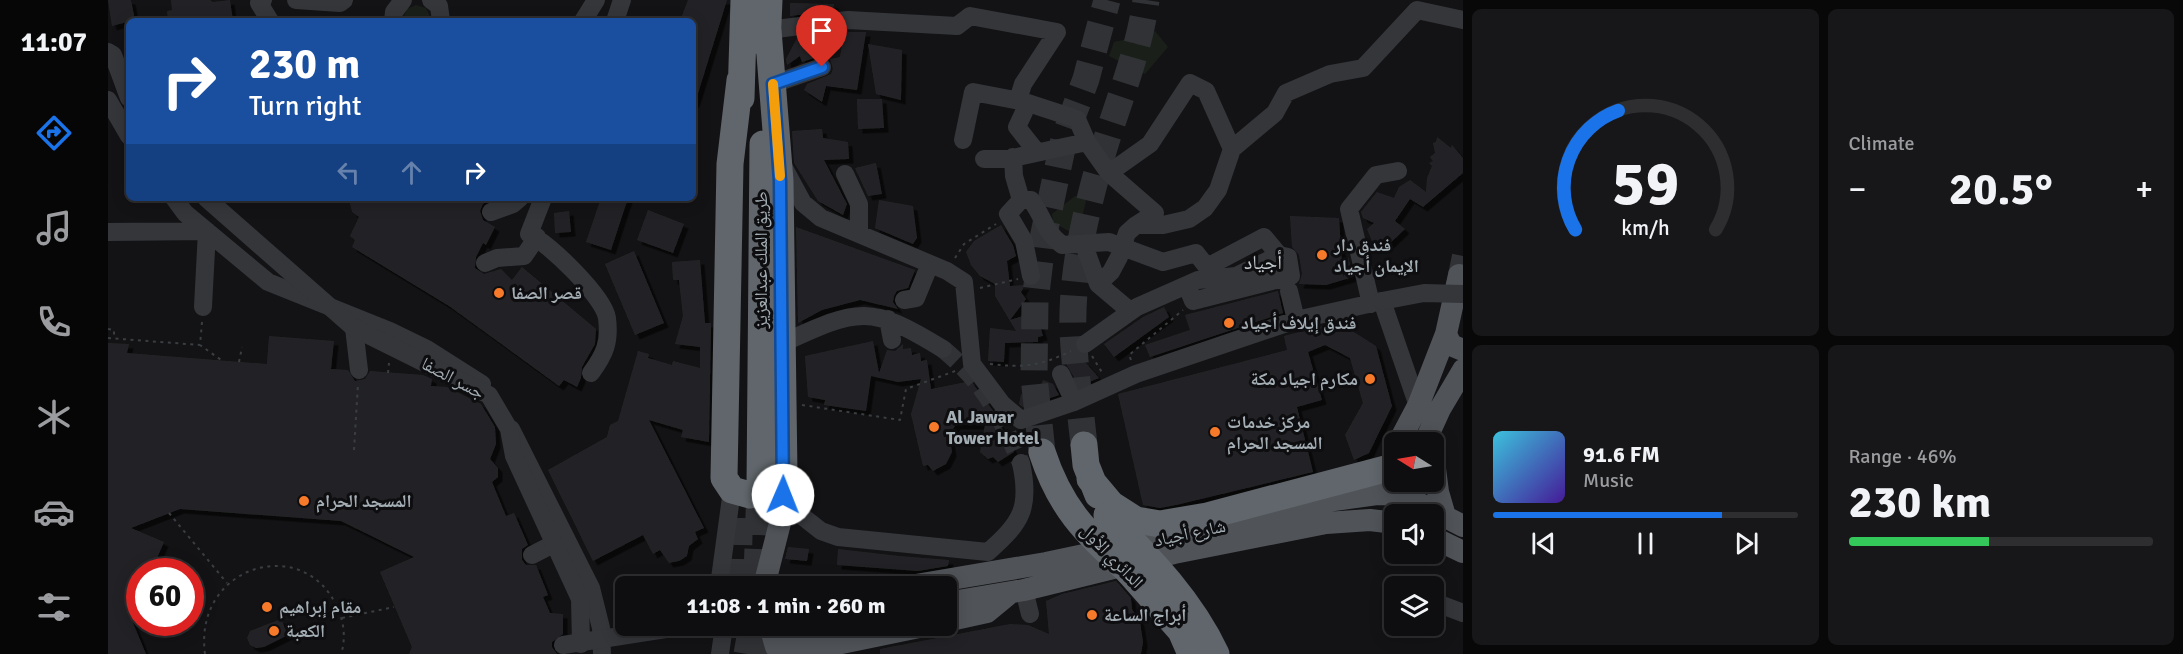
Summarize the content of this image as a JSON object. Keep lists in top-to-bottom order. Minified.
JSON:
{"streets":{"highway":["طريق الملك عبدالعزيز","الدائري الأول"],"main road":["شارع أجياد"],"street":["جسر الصفا"]},"districts":["أجياد"],"places":["فندق دار الإيمان أجياد","قصر الصفا","فندق إيلاف أجياد","مكارم اجياد مكة","Al Jawar Tower Hotel","مركز خدمات المسجد الحرام","المسجد الحرام","مقام إبراهيم","أبراج الساعة","الكعبة"],"north":"left","page":{"tabs":"11:07","tile":["Climate",["Range · 46%","230 km"]],"turn":["230 m","Turn right"],"heat":["−","20.5°","+"],"song":["91.6 FM","Music"],"limit":"60","trip":"11:08 · 1 min · 260 m","gauge":["59","km/h"]}}
